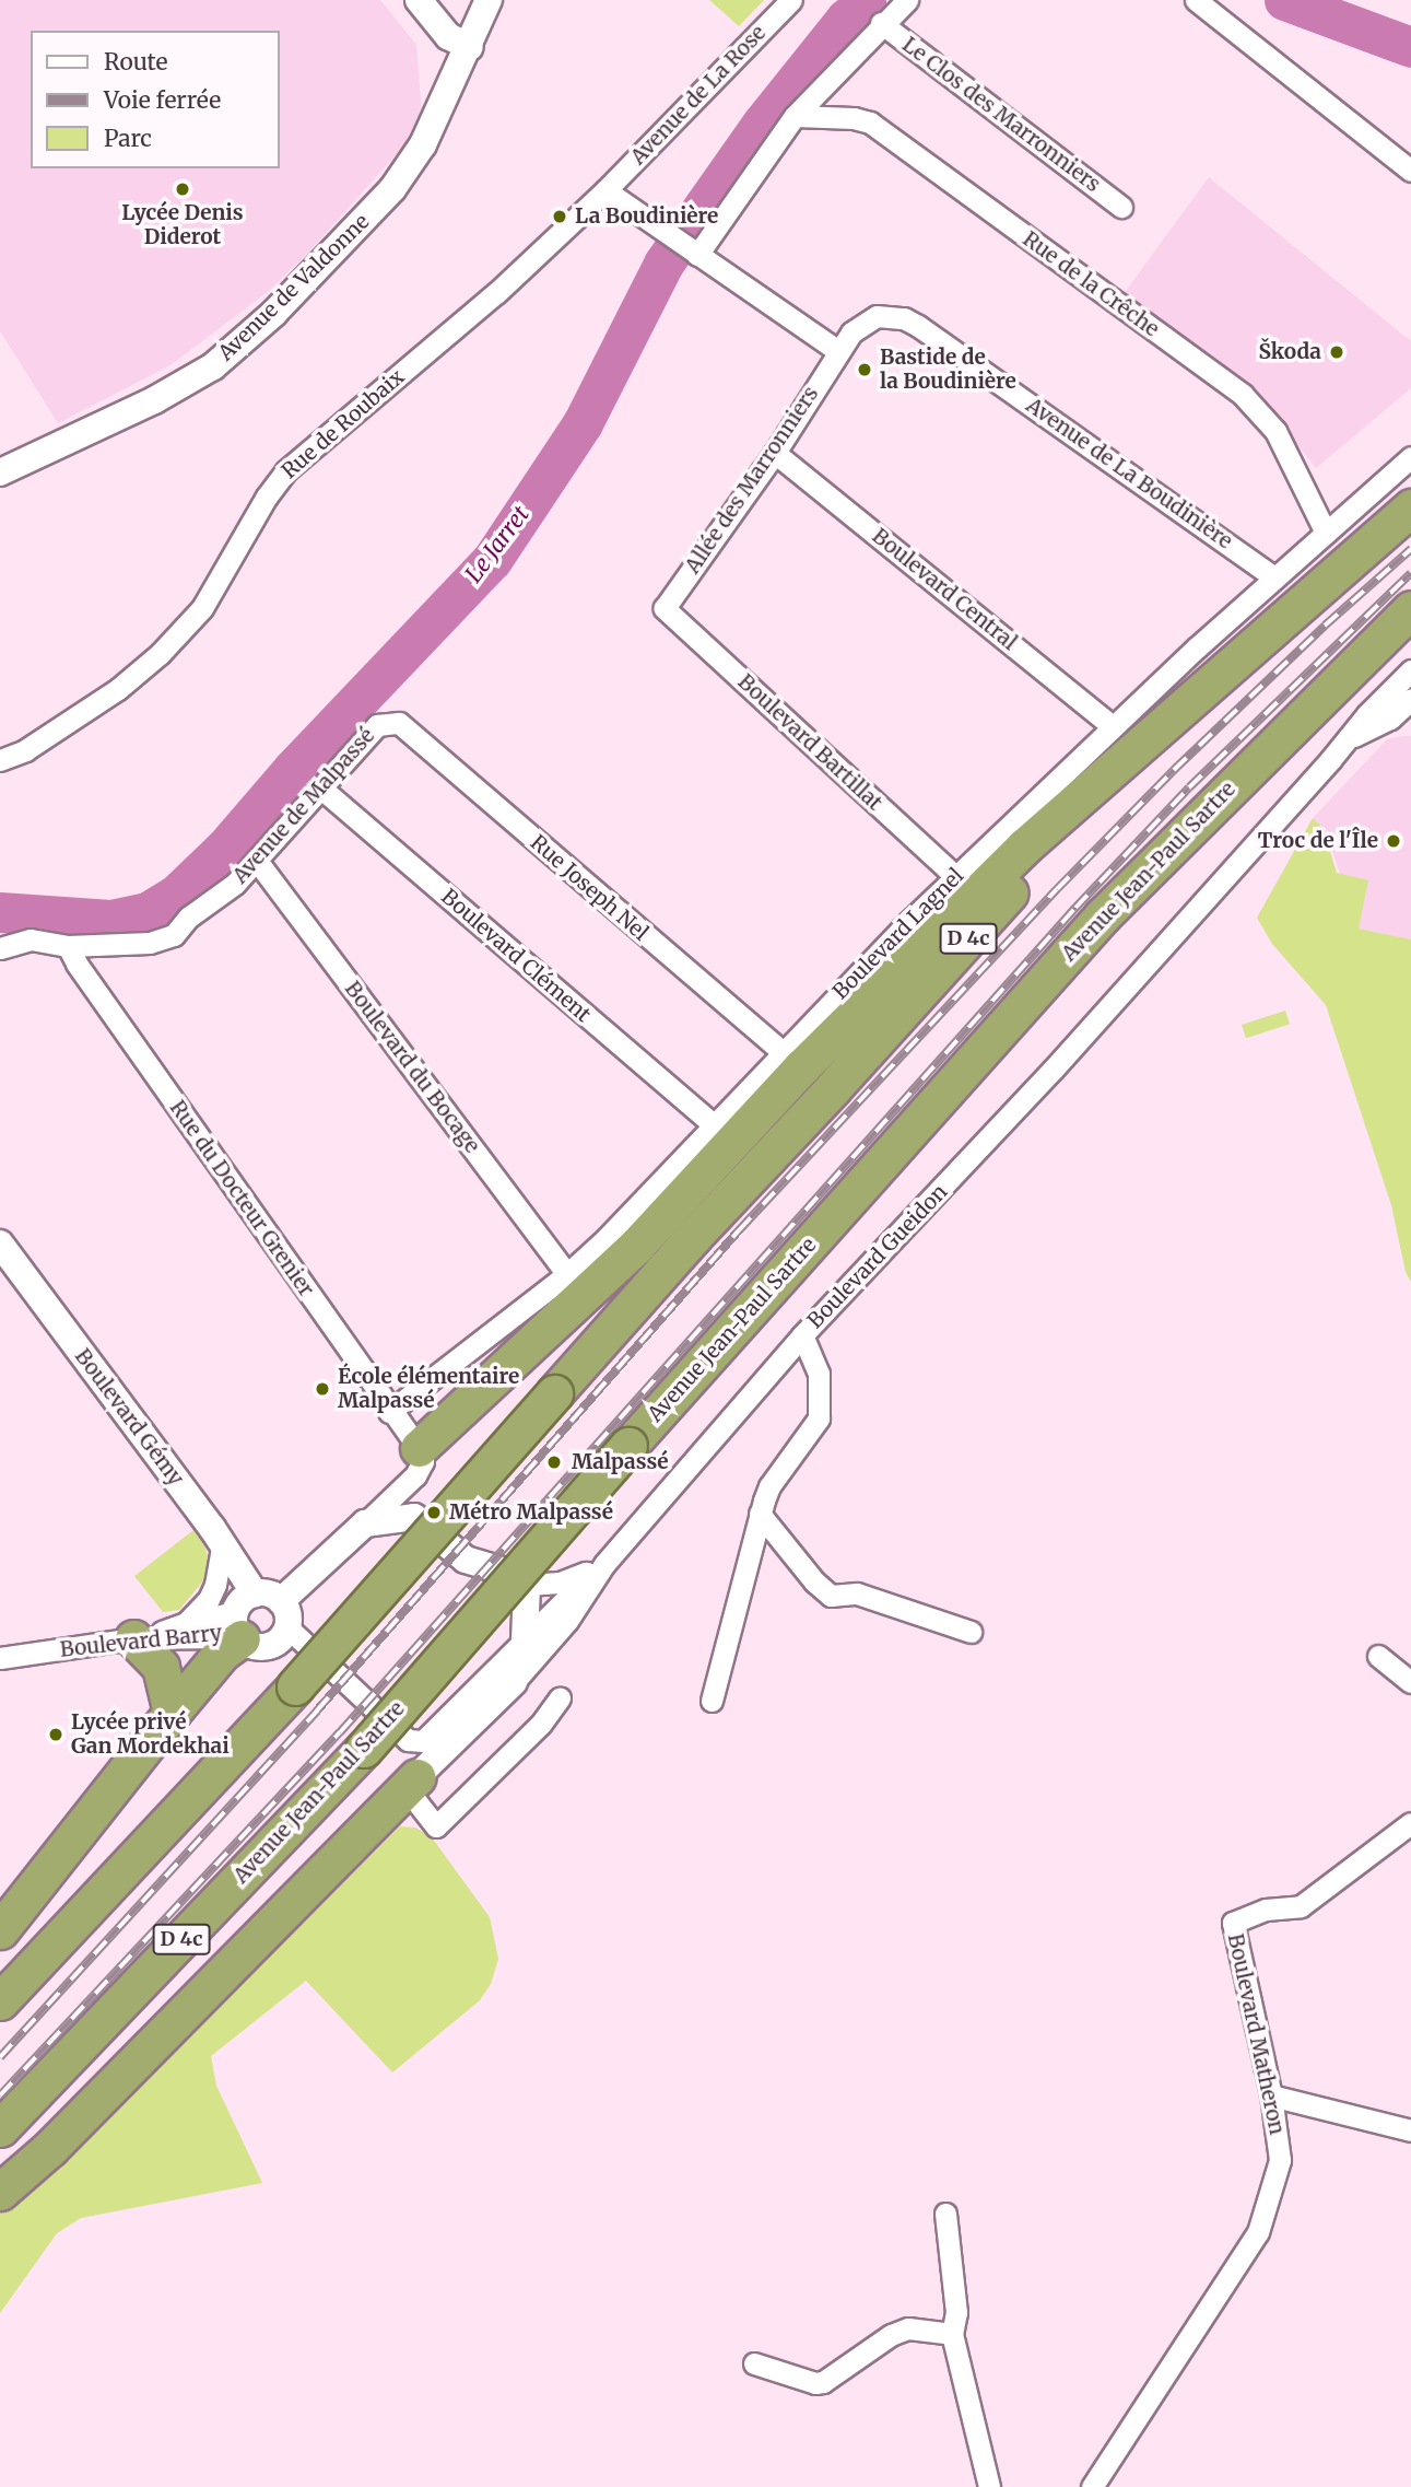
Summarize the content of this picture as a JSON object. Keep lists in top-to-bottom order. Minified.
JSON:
{"streets":{"highway":["Avenue Jean-Paul Sartre","D 4c"],"street":["Avenue de La Rose","Le Clos des Marronniers","Rue de la Crêche","Avenue de Valdonne","Rue de Roubaix","Avenue de La Boudinière","Allée des Marronniers","Boulevard Central","Boulevard Bartillat","Avenue de Malpassé","Rue Joseph Nel","Boulevard Lagnel","Boulevard Clément","Boulevard du Bocage","Rue du Docteur Grenier","Boulevard Gueidon","Boulevard Gémy","Boulevard Barry","Boulevard Matheron"]},"crossings":[["Avenue de La Rose","Rue de Roubaix"],["Rue de la Crêche","Boulevard Lagnel"],["Avenue de La Boudinière","Allée des Marronniers"],["Avenue de La Boudinière","Boulevard Lagnel"],["Allée des Marronniers","Boulevard Central"],["Allée des Marronniers","Boulevard Bartillat"],["Boulevard Central","Boulevard Lagnel"],["Boulevard Bartillat","Boulevard Lagnel"],["Avenue de Malpassé","Rue Joseph Nel"],["Avenue de Malpassé","Boulevard Clément"],["Avenue de Malpassé","Boulevard du Bocage"],["Avenue de Malpassé","Rue du Docteur Grenier"],["Rue Joseph Nel","Boulevard Lagnel"],["Boulevard Lagnel","Boulevard Clément"],["Boulevard Lagnel","Boulevard du Bocage"],["Boulevard Lagnel","Rue du Docteur Grenier"],["Boulevard Gémy","Boulevard Barry"]],"water":["Le Jarret"],"places":["Lycée Denis Diderot","La Boudinière","Škoda","Bastide de la Boudinière","Troc de l'Île","École élémentaire Malpassé","Malpassé","Métro Malpassé","Lycée privé Gan Mordekhai"],"legend":["Route","Voie ferrée","Parc"]}
